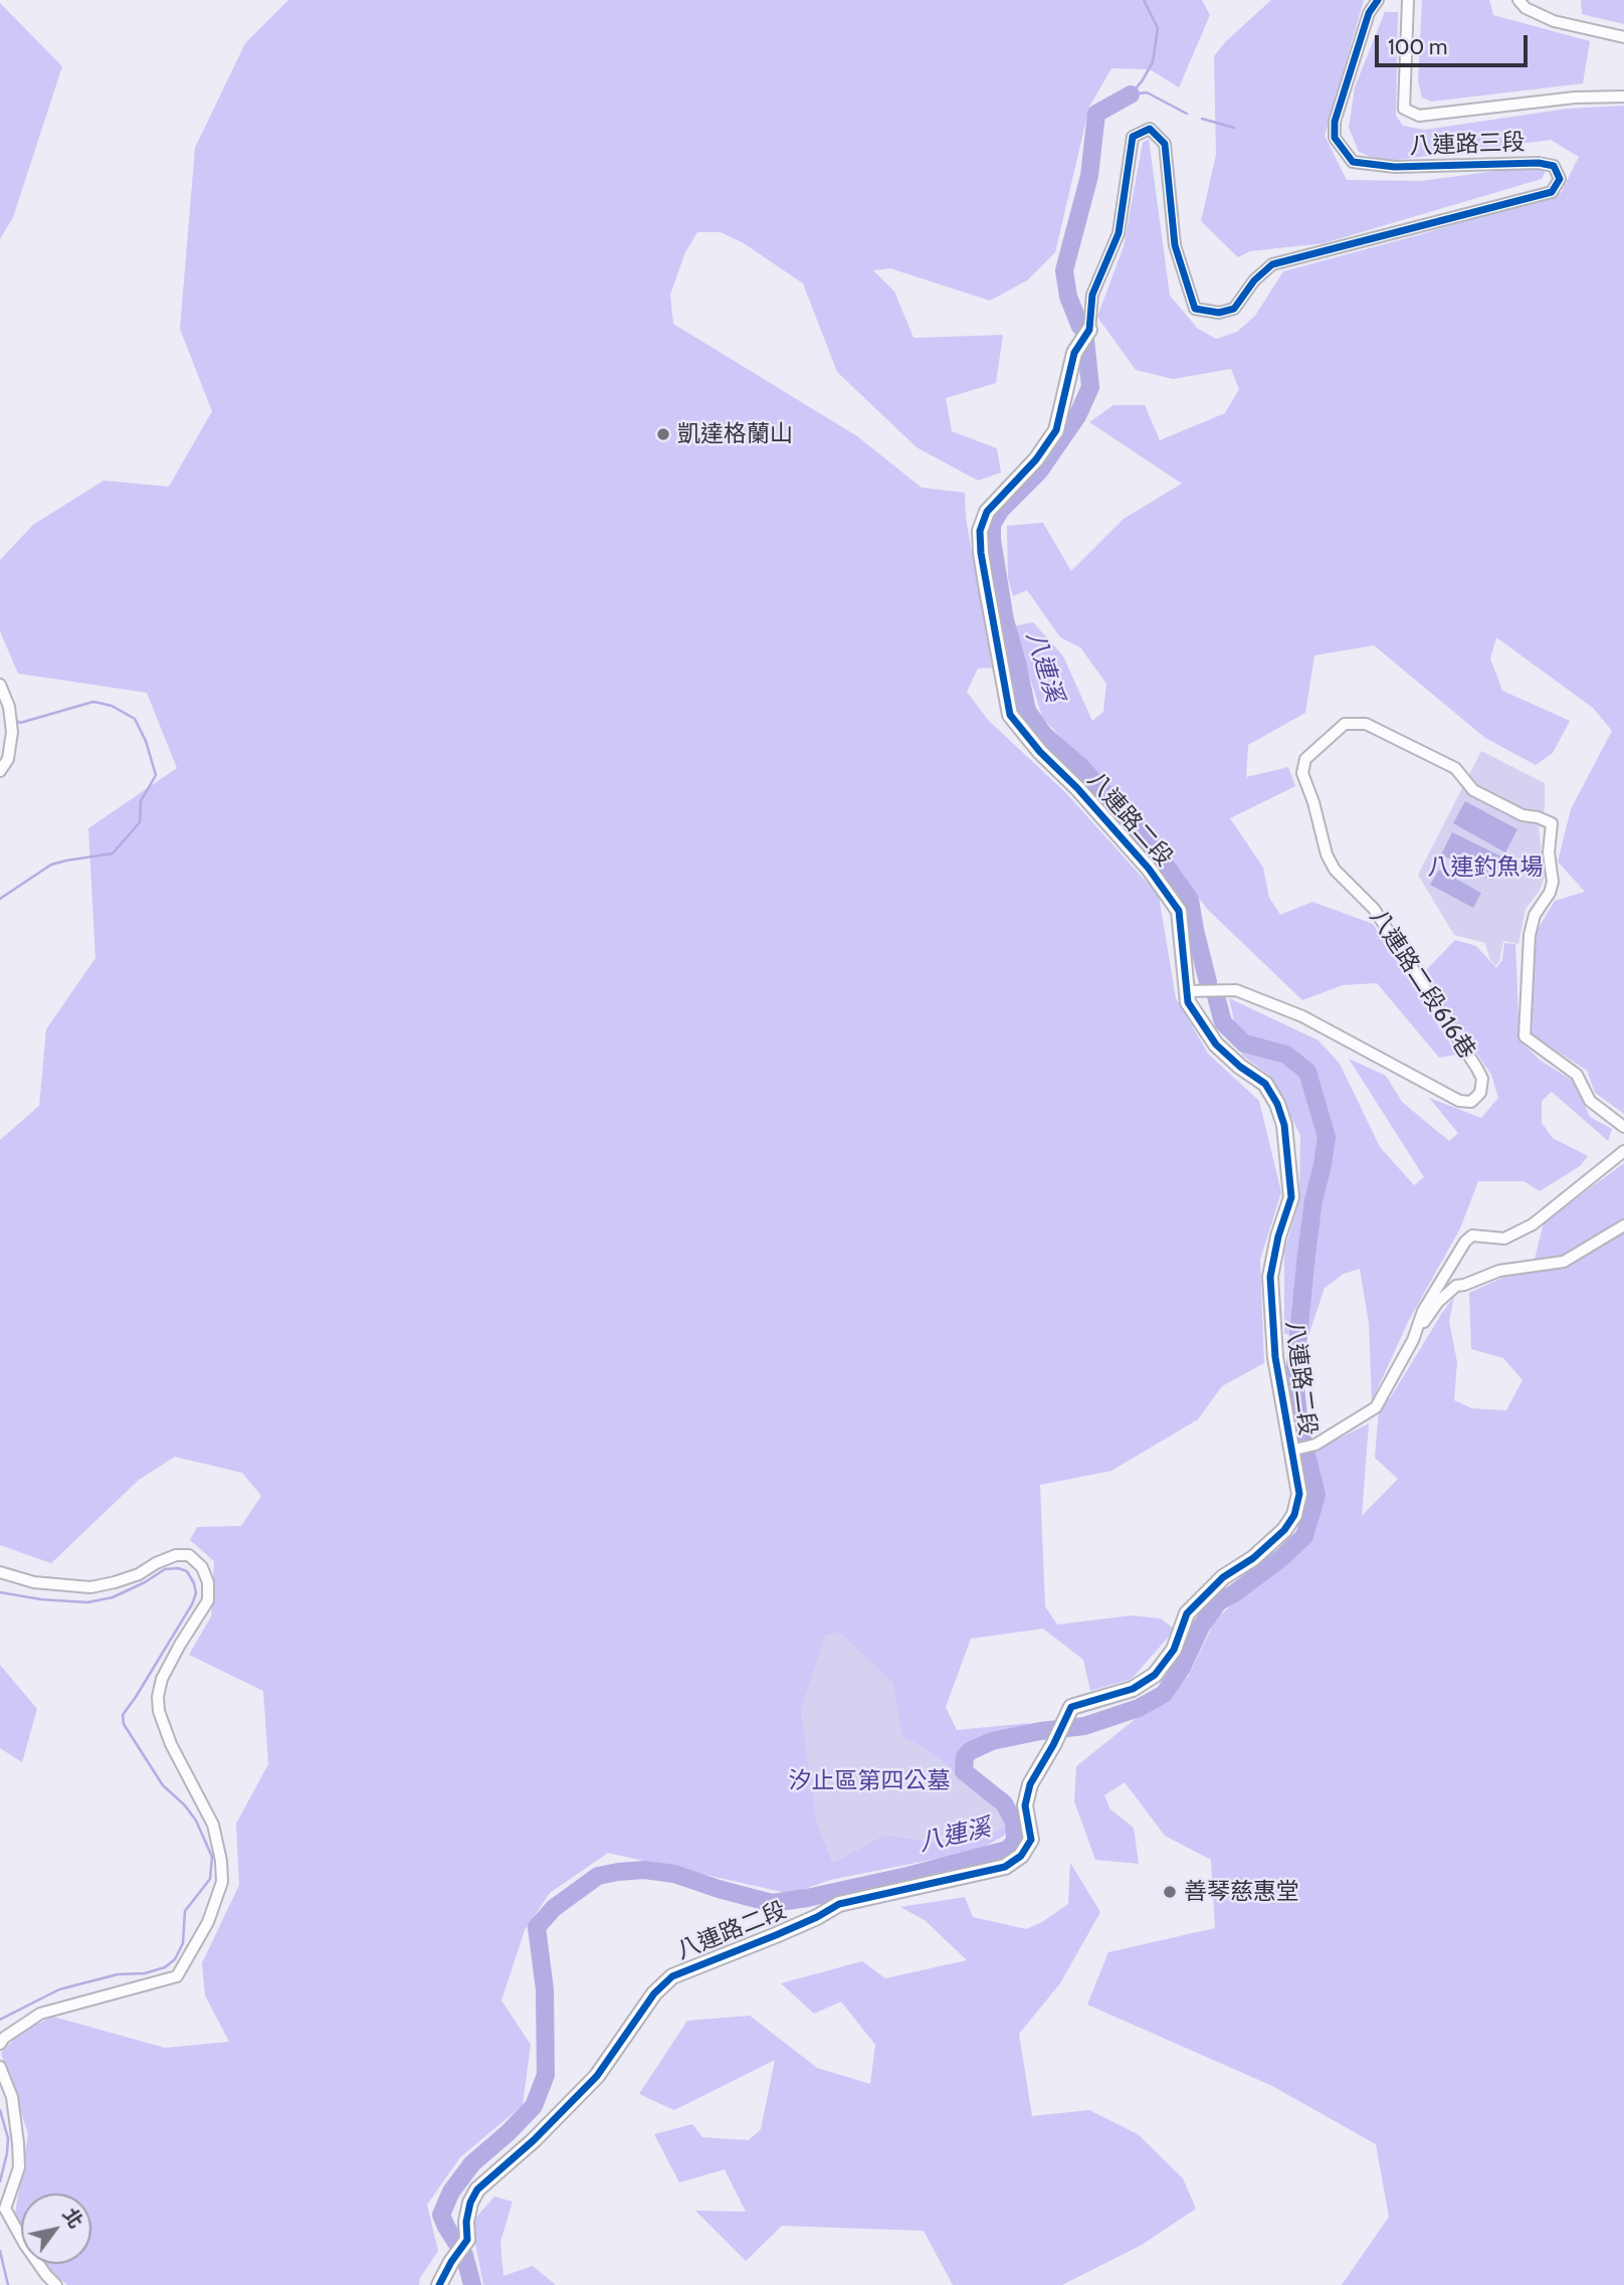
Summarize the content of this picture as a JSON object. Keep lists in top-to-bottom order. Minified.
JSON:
{"streets":{"street":["八連路三段","八連路二段","八連路二段616巷"]},"crossings":[["八連路三段","八連路二段"],["八連路二段","八連路二段616巷"]],"water":["八連溪"],"parks":["八連釣魚場","汐止區第四公墓"],"places":["凱達格蘭山","善琴慈惠堂"],"scale_bar":"100 m","north":"top right"}
